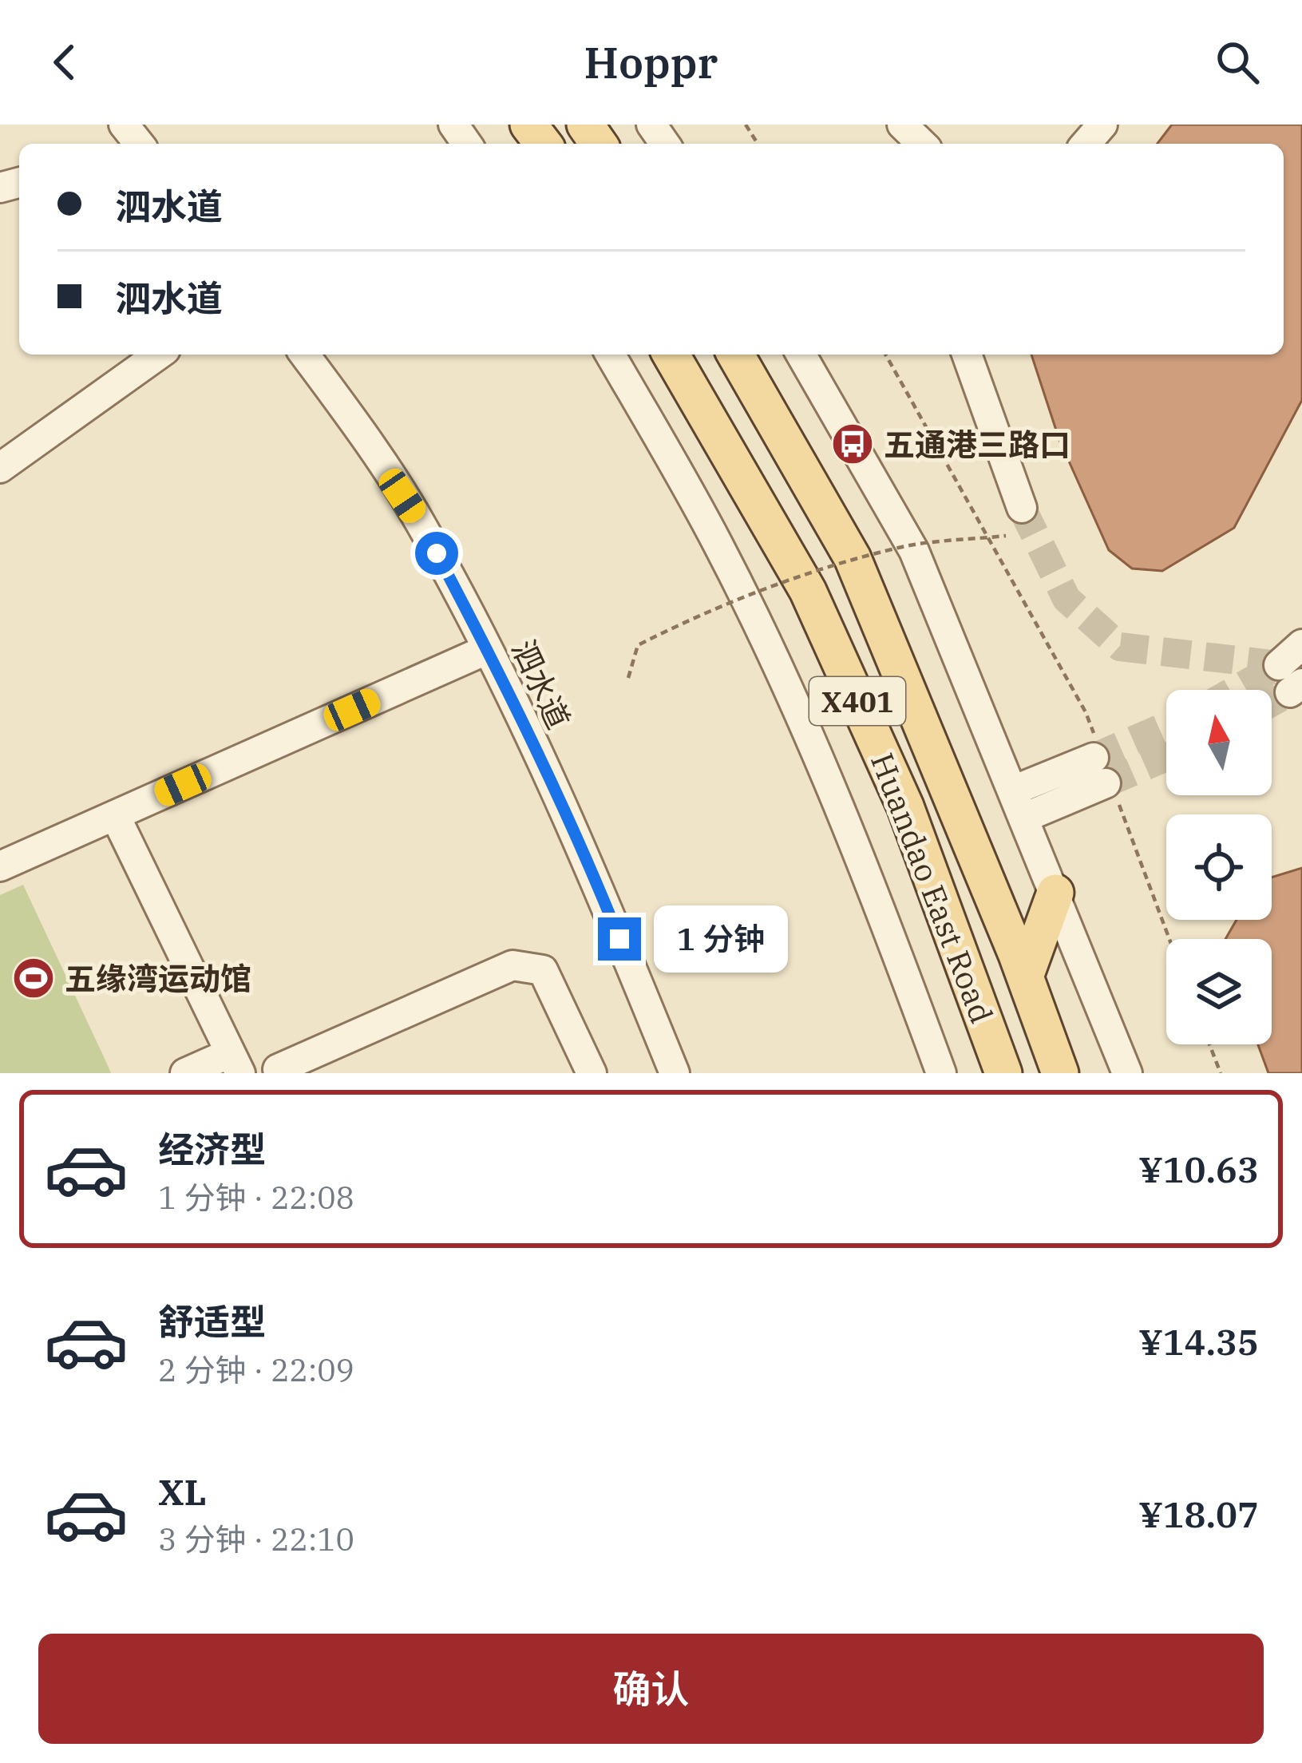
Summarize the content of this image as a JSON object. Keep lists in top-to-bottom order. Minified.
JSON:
{"streets":{"main road":["X401","Huandao East Road"],"street":["泗水道"]},"places":{"bus stop":["五通港三路口"],"sports":["五缘湾运动馆"]},"north":"top","page":{"header":"Hoppr","banner":["泗水道","泗水道"],"bubble":"1 分钟","list":[{"name":"经济型","note":"1 分钟 · 22:08","value":"¥10.63"},{"name":"舒适型","note":"2 分钟 · 22:09","value":"¥14.35"},{"name":"XL","note":"3 分钟 · 22:10","value":"¥18.07"}],"buttons":"确认"}}
